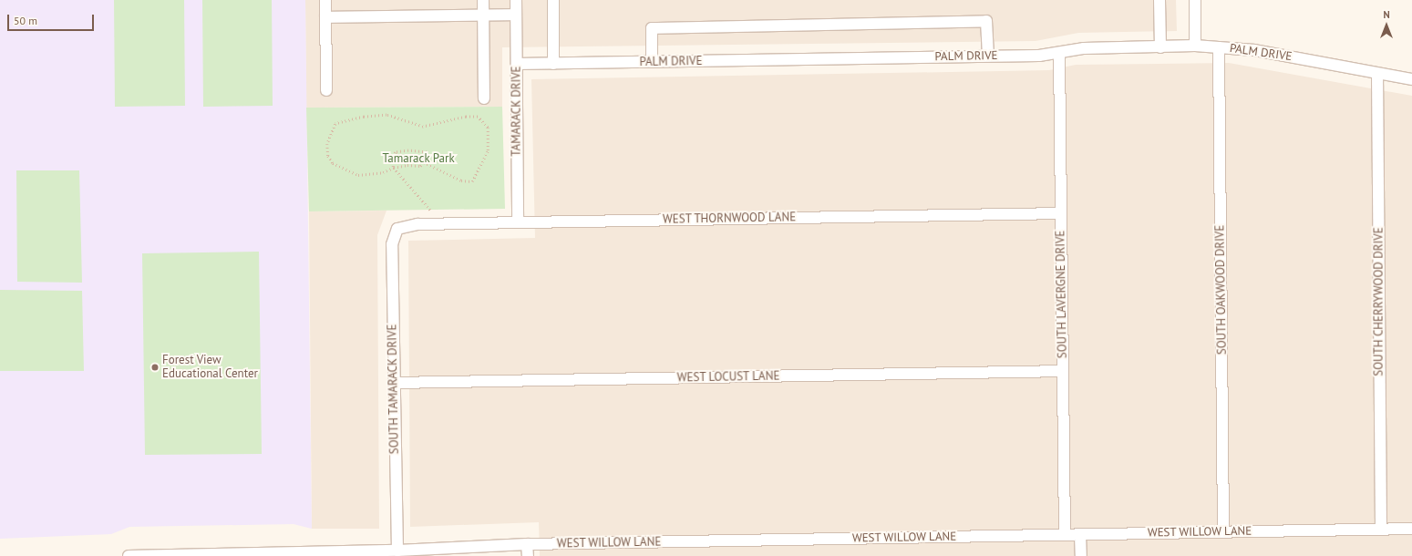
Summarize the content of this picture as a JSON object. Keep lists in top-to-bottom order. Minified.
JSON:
{"streets":{"street":["PALM DRIVE","TAMARACK DRIVE","WEST THORNWOOD LANE","SOUTH OAKWOOD DRIVE","SOUTH LAVERGNE DRIVE","SOUTH CHERRYWOOD DRIVE","WEST LOCUST LANE","SOUTH TAMARACK DRIVE","WEST WILLOW LANE"]},"crossings":[["PALM DRIVE","TAMARACK DRIVE"],["PALM DRIVE","SOUTH OAKWOOD DRIVE"],["PALM DRIVE","SOUTH LAVERGNE DRIVE"],["PALM DRIVE","SOUTH CHERRYWOOD DRIVE"],["TAMARACK DRIVE","WEST THORNWOOD LANE"],["WEST THORNWOOD LANE","SOUTH LAVERGNE DRIVE"],["WEST THORNWOOD LANE","SOUTH TAMARACK DRIVE"],["SOUTH OAKWOOD DRIVE","WEST WILLOW LANE"],["SOUTH LAVERGNE DRIVE","WEST LOCUST LANE"],["SOUTH LAVERGNE DRIVE","WEST WILLOW LANE"],["SOUTH CHERRYWOOD DRIVE","WEST WILLOW LANE"],["WEST LOCUST LANE","SOUTH TAMARACK DRIVE"],["SOUTH TAMARACK DRIVE","WEST WILLOW LANE"]],"parks":["Tamarack Park"],"places":["Forest View Educational Center"],"scale_bar":"50 m","north":"top"}
